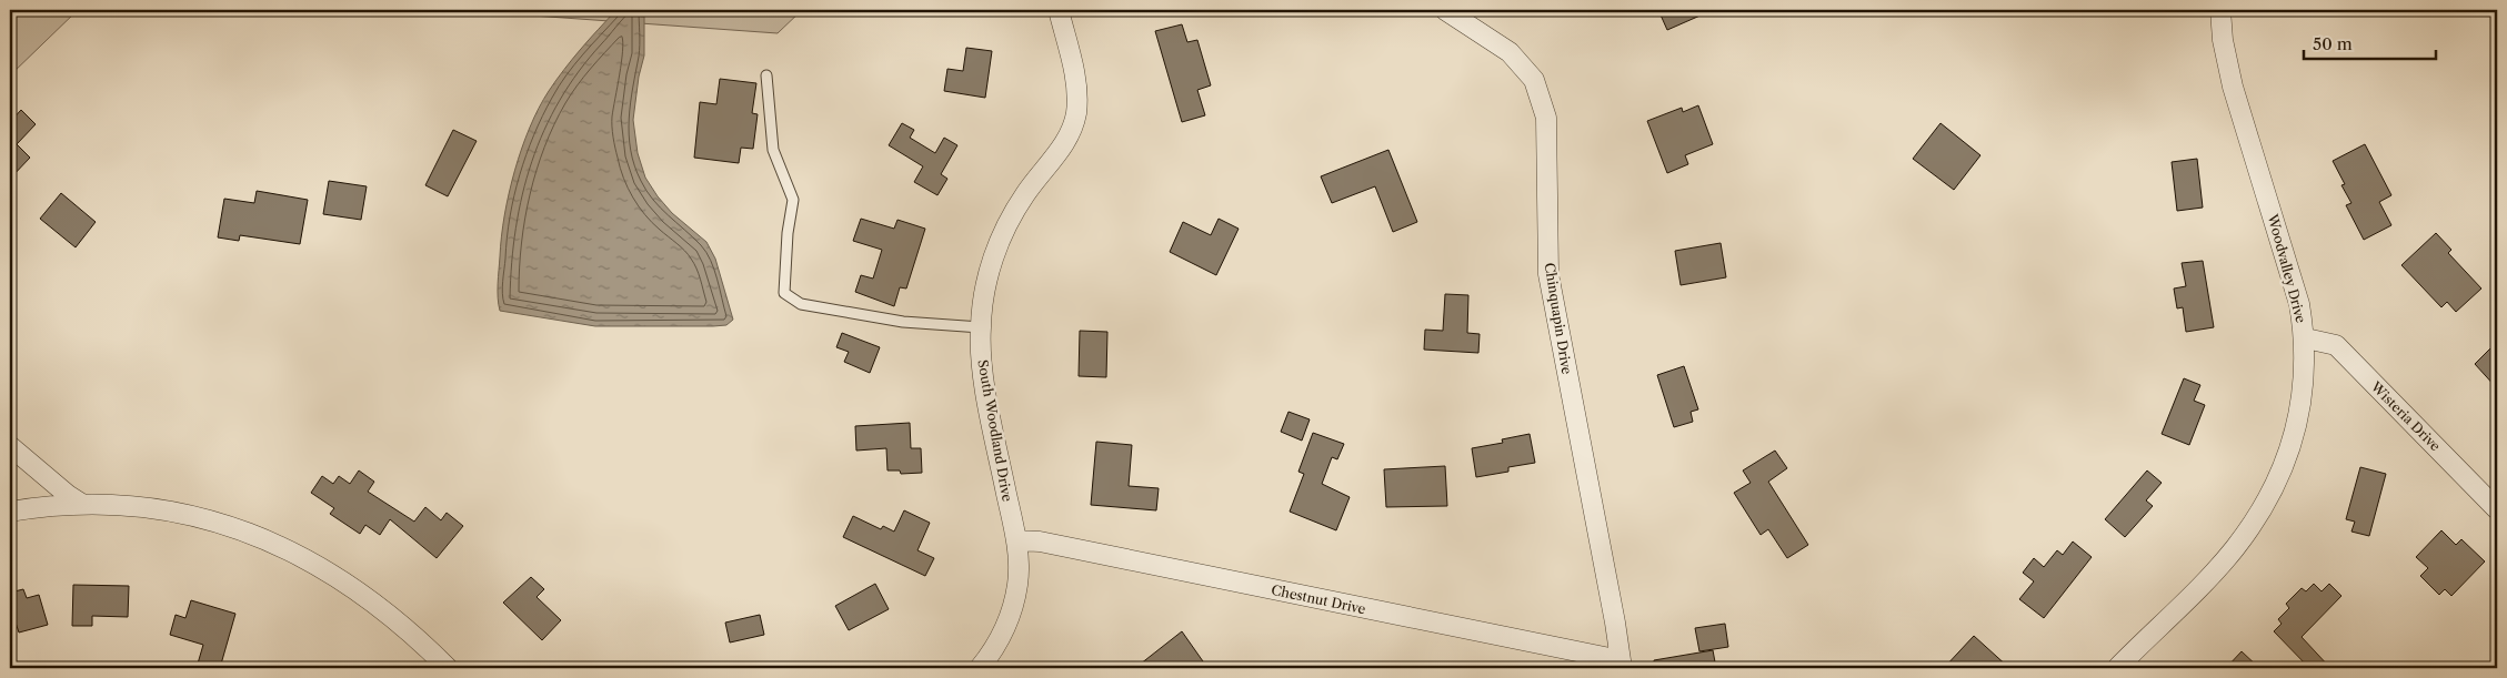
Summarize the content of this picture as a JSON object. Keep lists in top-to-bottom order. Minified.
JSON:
{"streets":{"street":["Woodvalley Drive","Chinquapin Drive","Wisteria Drive","South Woodland Drive","Chestnut Drive"]},"crossings":[["Woodvalley Drive","Wisteria Drive"],["Chinquapin Drive","Chestnut Drive"],["South Woodland Drive","Chestnut Drive"]],"scale_bar":"50 m"}
